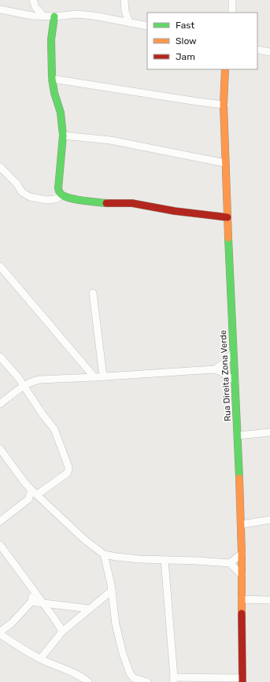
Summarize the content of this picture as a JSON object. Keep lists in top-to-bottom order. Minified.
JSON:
{"streets":{"street":["Rua Direita Zona Verde"]},"legend":["Fast","Slow","Jam"]}
